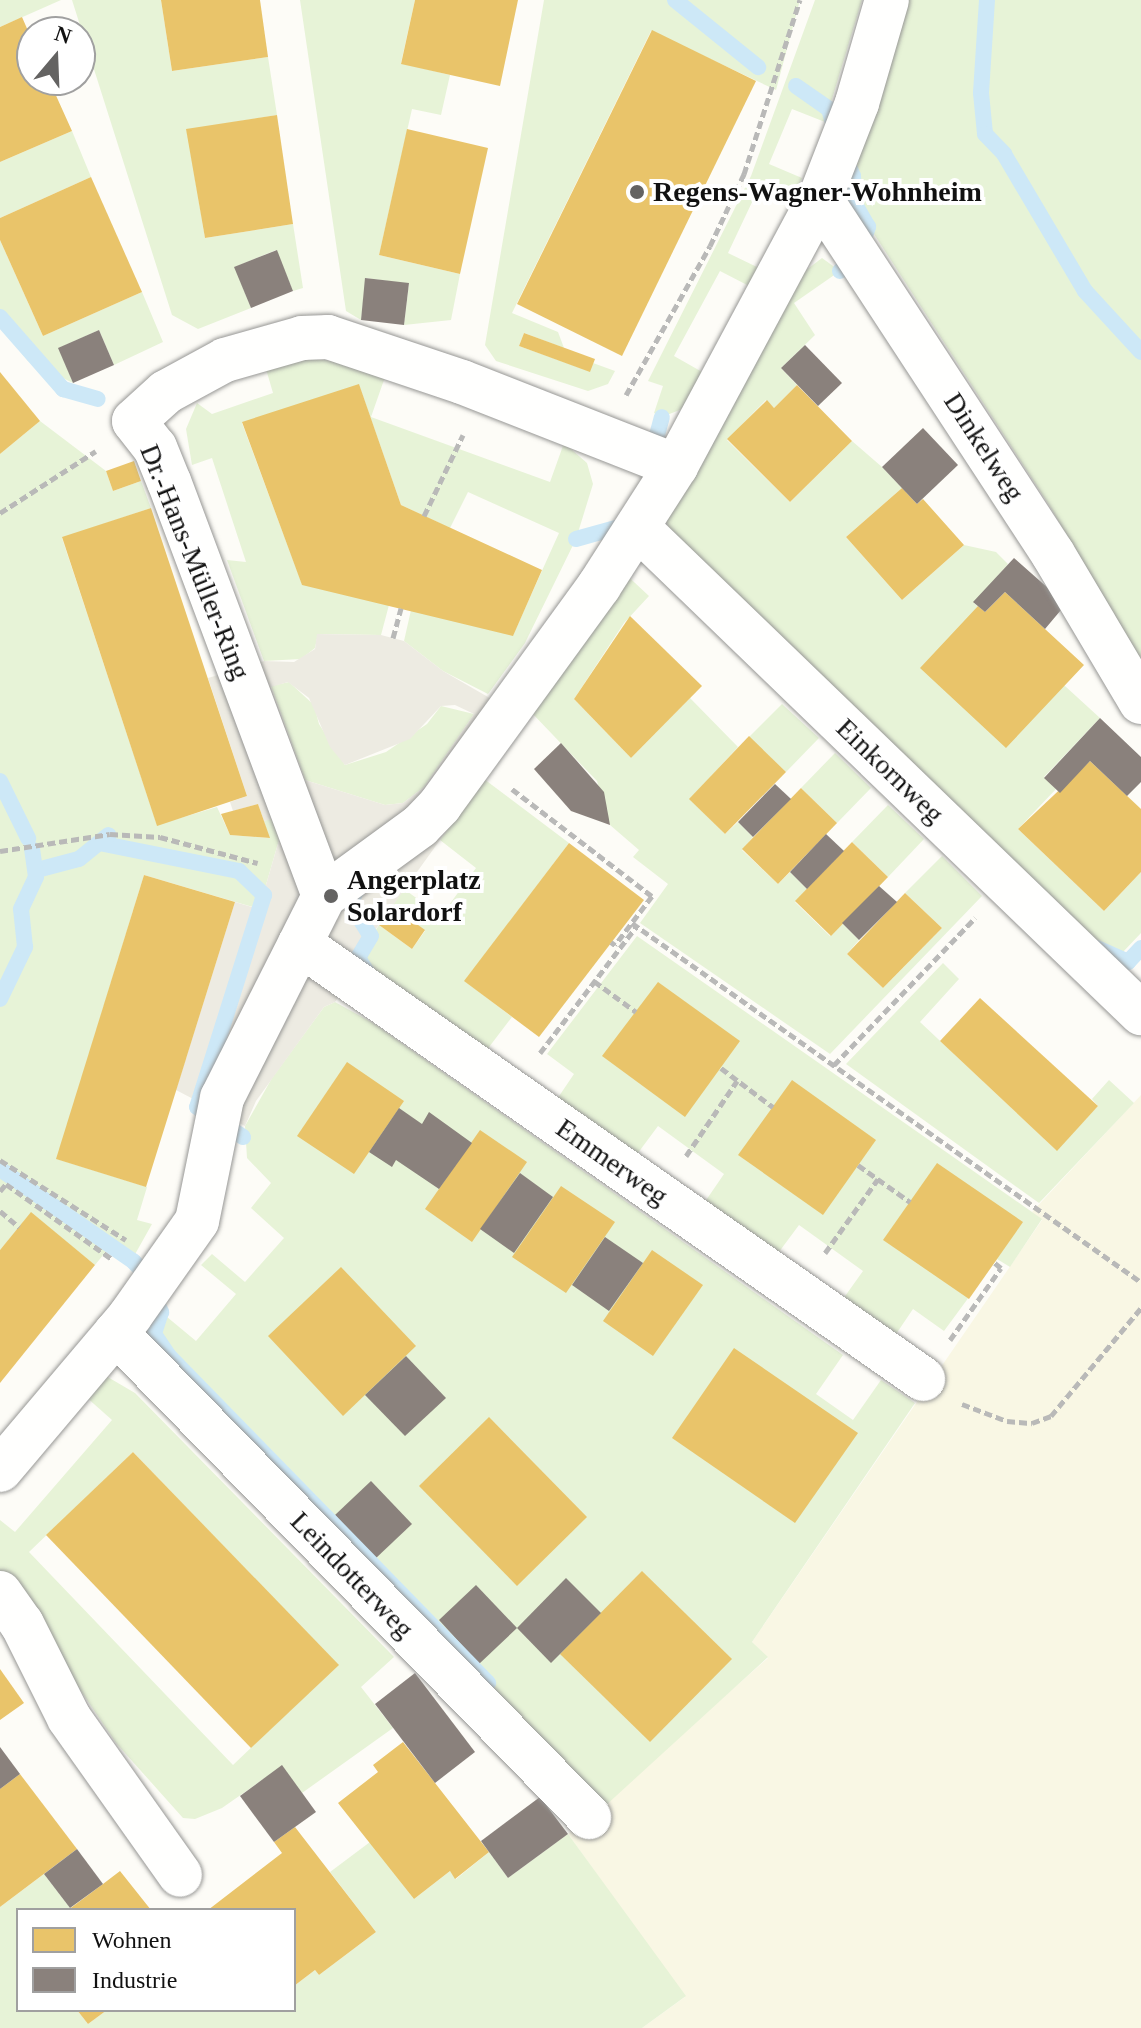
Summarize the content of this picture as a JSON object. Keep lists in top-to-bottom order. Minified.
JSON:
{"streets":{"street":["Dinkelweg","Dr.-Hans-Müller-Ring","Einkornweg","Emmerweg","Leindotterweg"]},"places":["Regens-Wagner-Wohnheim","Angerplatz Solardorf"],"legend":["Wohnen","Industrie"],"north":"top"}
